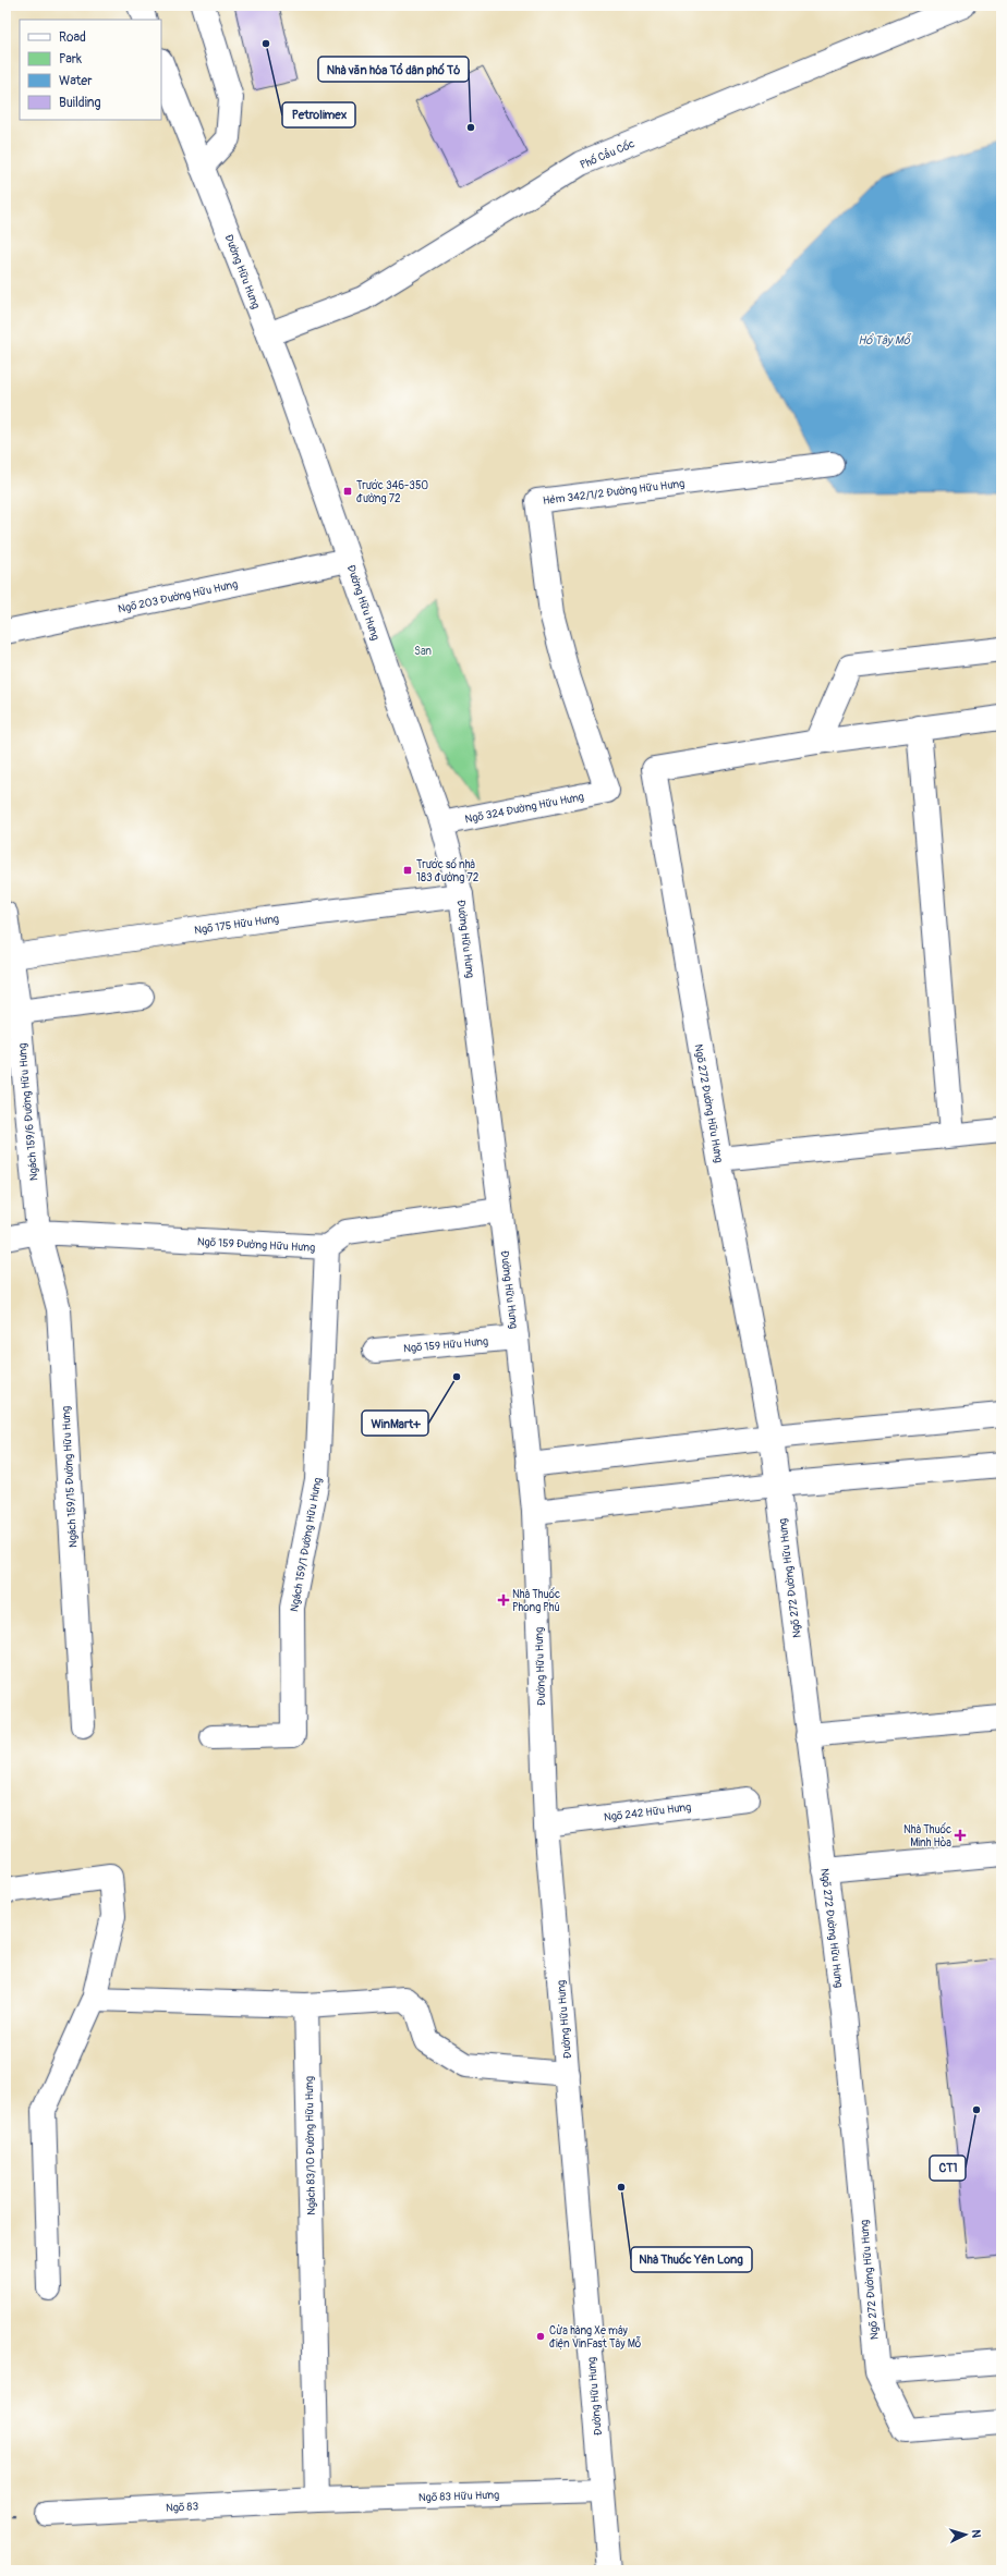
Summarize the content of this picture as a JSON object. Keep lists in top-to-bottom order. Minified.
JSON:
{"streets":{"street":["Phố Cầu Cốc","Đường Hữu Hưng","Hẻm 342/1/2 Đường Hữu Hưng","Ngõ 203 Đường Hữu Hưng","Ngõ 324 Đường Hữu Hưng","Ngõ 175 Hữu Hưng","Ngõ 272 Đường Hữu Hưng","Ngách 159/6 Đường Hữu Hưng","Ngõ 159 Đường Hữu Hưng","Ngõ 159 Hữu Hưng","Ngách 159/15 Đường Hữu Hưng","Ngách 159/1 Đường Hữu Hưng","Ngõ 242 Hữu Hưng","Ngách 83/10 Đường Hữu Hưng","Ngõ 83 Hữu Hưng","Ngõ 83"]},"crossings":[["Phố Cầu Cốc","Đường Hữu Hưng"],["Đường Hữu Hưng","Ngõ 203 Đường Hữu Hưng"],["Đường Hữu Hưng","Ngõ 324 Đường Hữu Hưng"],["Đường Hữu Hưng","Ngõ 175 Hữu Hưng"],["Đường Hữu Hưng","Ngõ 159 Đường Hữu Hưng"],["Đường Hữu Hưng","Ngõ 159 Hữu Hưng"],["Đường Hữu Hưng","Ngõ 242 Hữu Hưng"],["Đường Hữu Hưng","Ngõ 83 Hữu Hưng"],["Hẻm 342/1/2 Đường Hữu Hưng","Ngõ 324 Đường Hữu Hưng"],["Ngõ 175 Hữu Hưng","Ngách 159/6 Đường Hữu Hưng"],["Ngách 159/6 Đường Hữu Hưng","Ngõ 159 Đường Hữu Hưng"],["Ngách 159/6 Đường Hữu Hưng","Ngách 159/15 Đường Hữu Hưng"],["Ngõ 159 Đường Hữu Hưng","Ngách 159/15 Đường Hữu Hưng"],["Ngõ 159 Đường Hữu Hưng","Ngách 159/1 Đường Hữu Hưng"],["Ngách 83/10 Đường Hữu Hưng","Ngõ 83 Hữu Hưng"],["Ngách 83/10 Đường Hữu Hưng","Ngõ 83"],["Ngõ 83 Hữu Hưng","Ngõ 83"]],"water":["Hồ Tây Mỗ"],"parks":["San"],"places":{"other":["Petrolimex","Nhà văn hóa Tổ dân phố Tó","WinMart+","CT1","Nhà Thuốc Yên Long","Cửa hàng Xe máy điện VinFast Tây Mỗ"],"transit":["Trước 346-350 đường 72","Trước số nhà 183 đường 72"],"health":["Nhà Thuốc Phong Phú","Nhà Thuốc Minh Hòa"]},"legend":["Road","Park","Water","Building"],"north":"right"}
